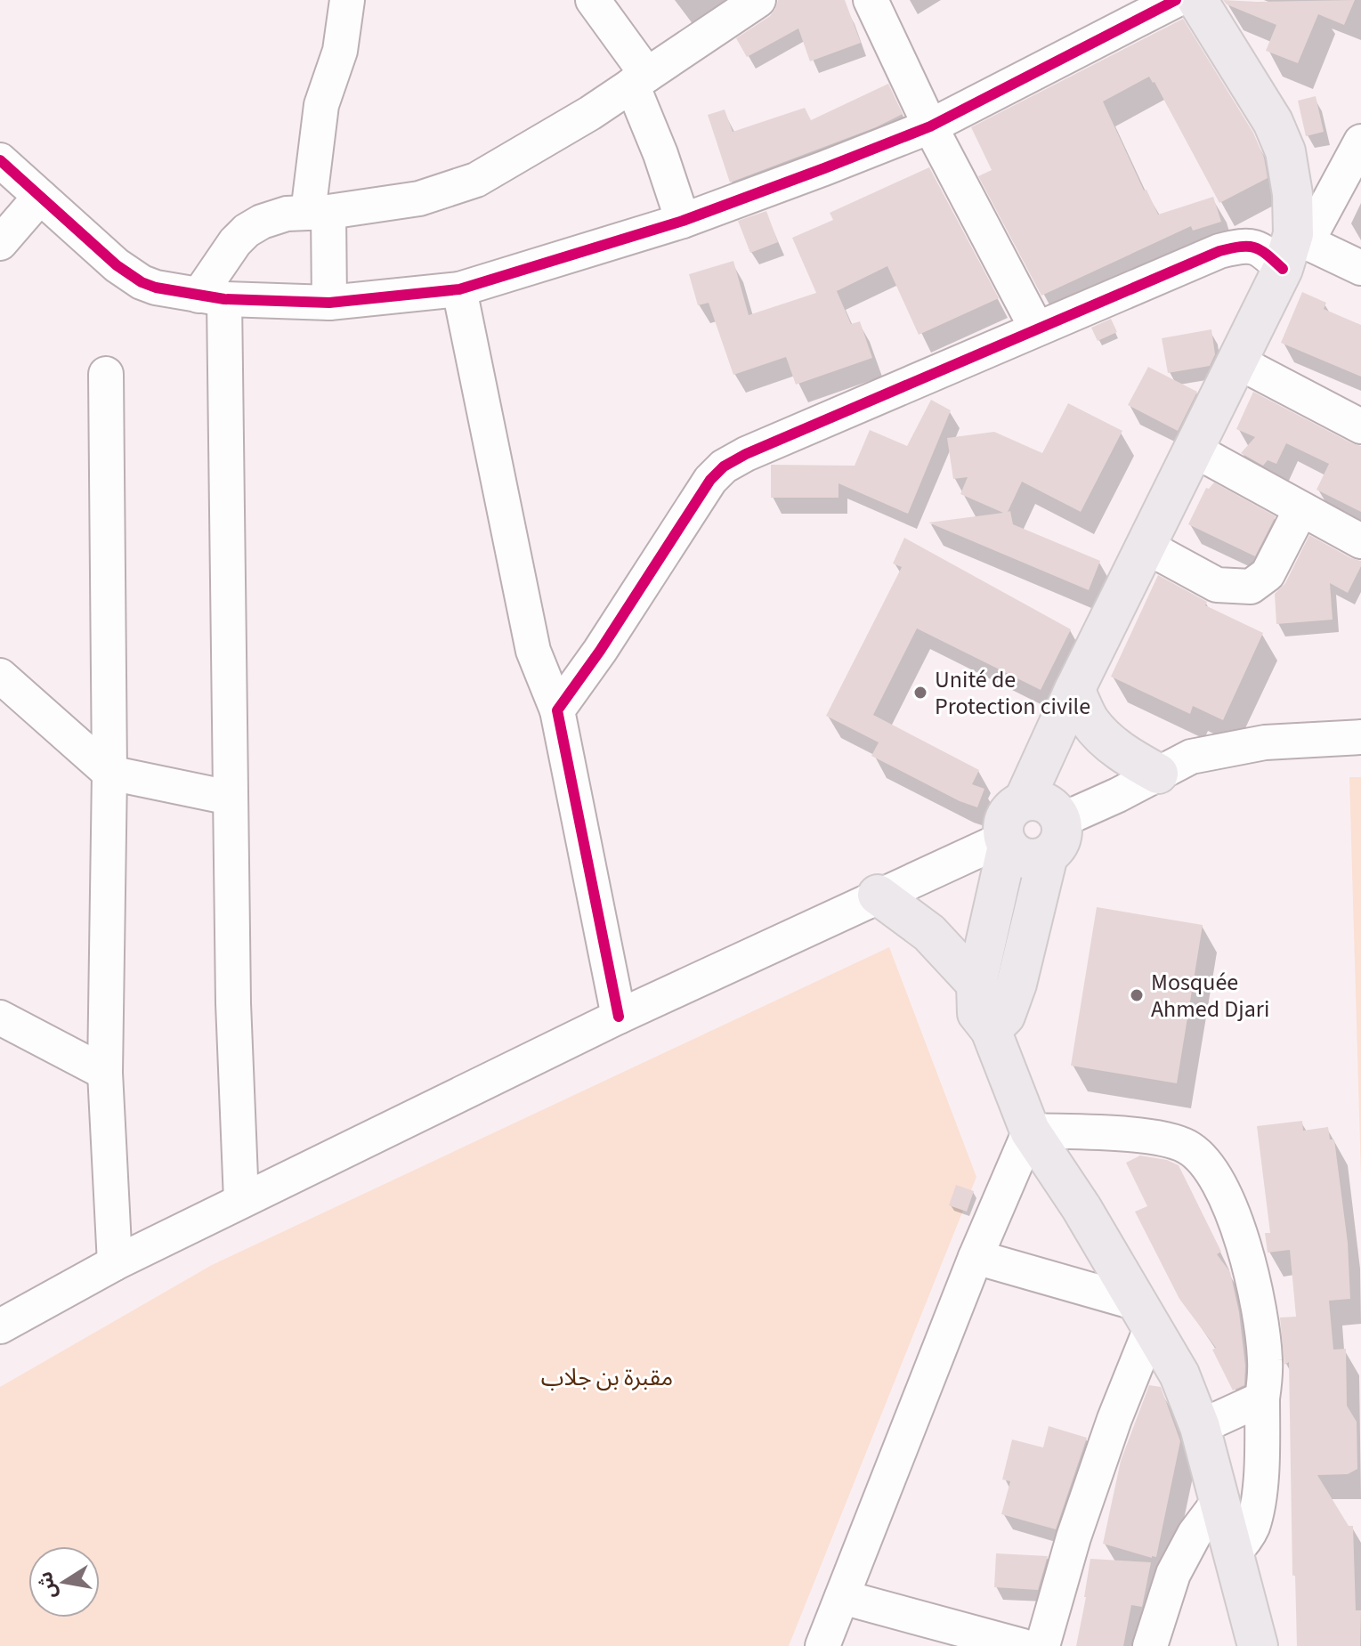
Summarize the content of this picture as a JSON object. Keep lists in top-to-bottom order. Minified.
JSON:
{"parks":["مقبرة بن جلاب"],"places":["Unité de Protection civile","Mosquée Ahmed Djari"],"north":"left"}
